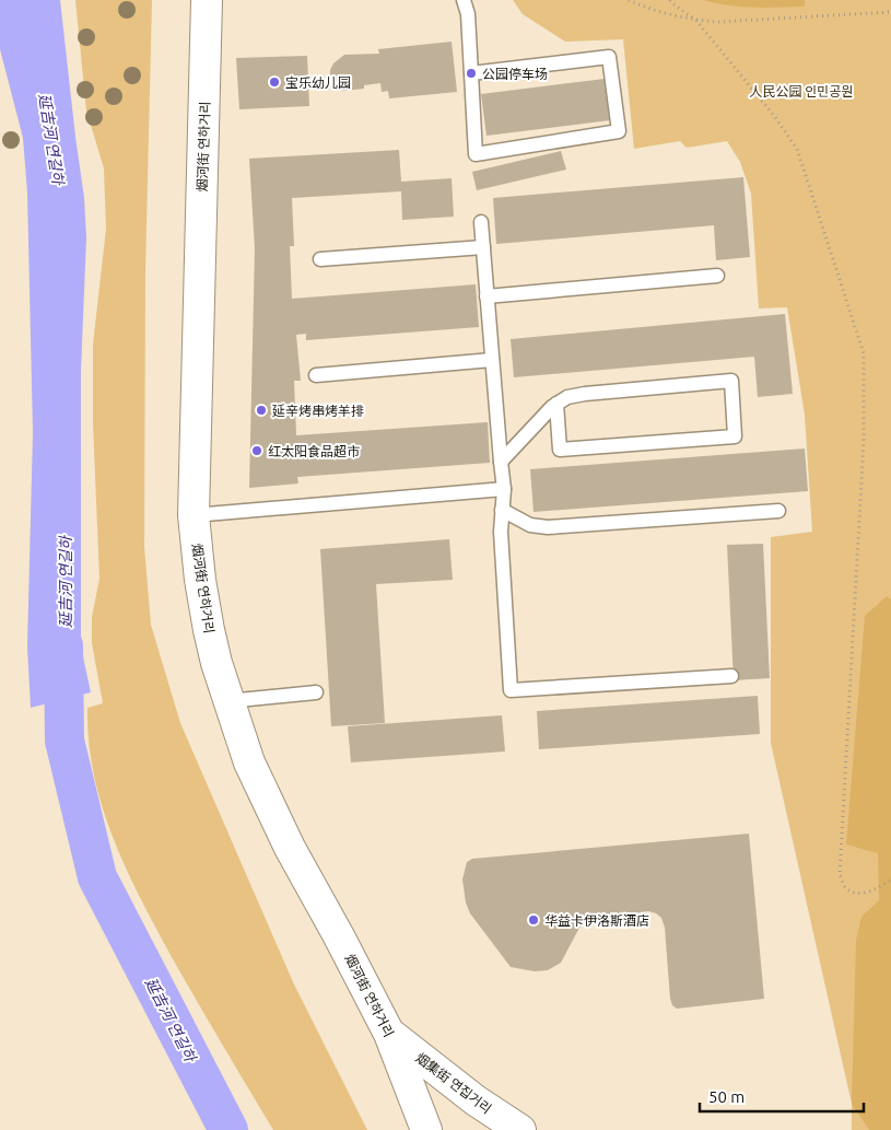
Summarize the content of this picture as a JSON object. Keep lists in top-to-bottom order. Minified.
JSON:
{"streets":{"street":["烟河街 연하거리","烟集街 연집거리"]},"crossings":[["烟河街 연하거리","烟集街 연집거리"]],"water":["延吉河 연길하"],"parks":["人民公园 인민공원"],"places":["公园停车场","宝乐幼儿园","延辛烤串烤羊排","红太阳食品超市","华益卡伊洛斯酒店"],"scale_bar":"50 m"}
